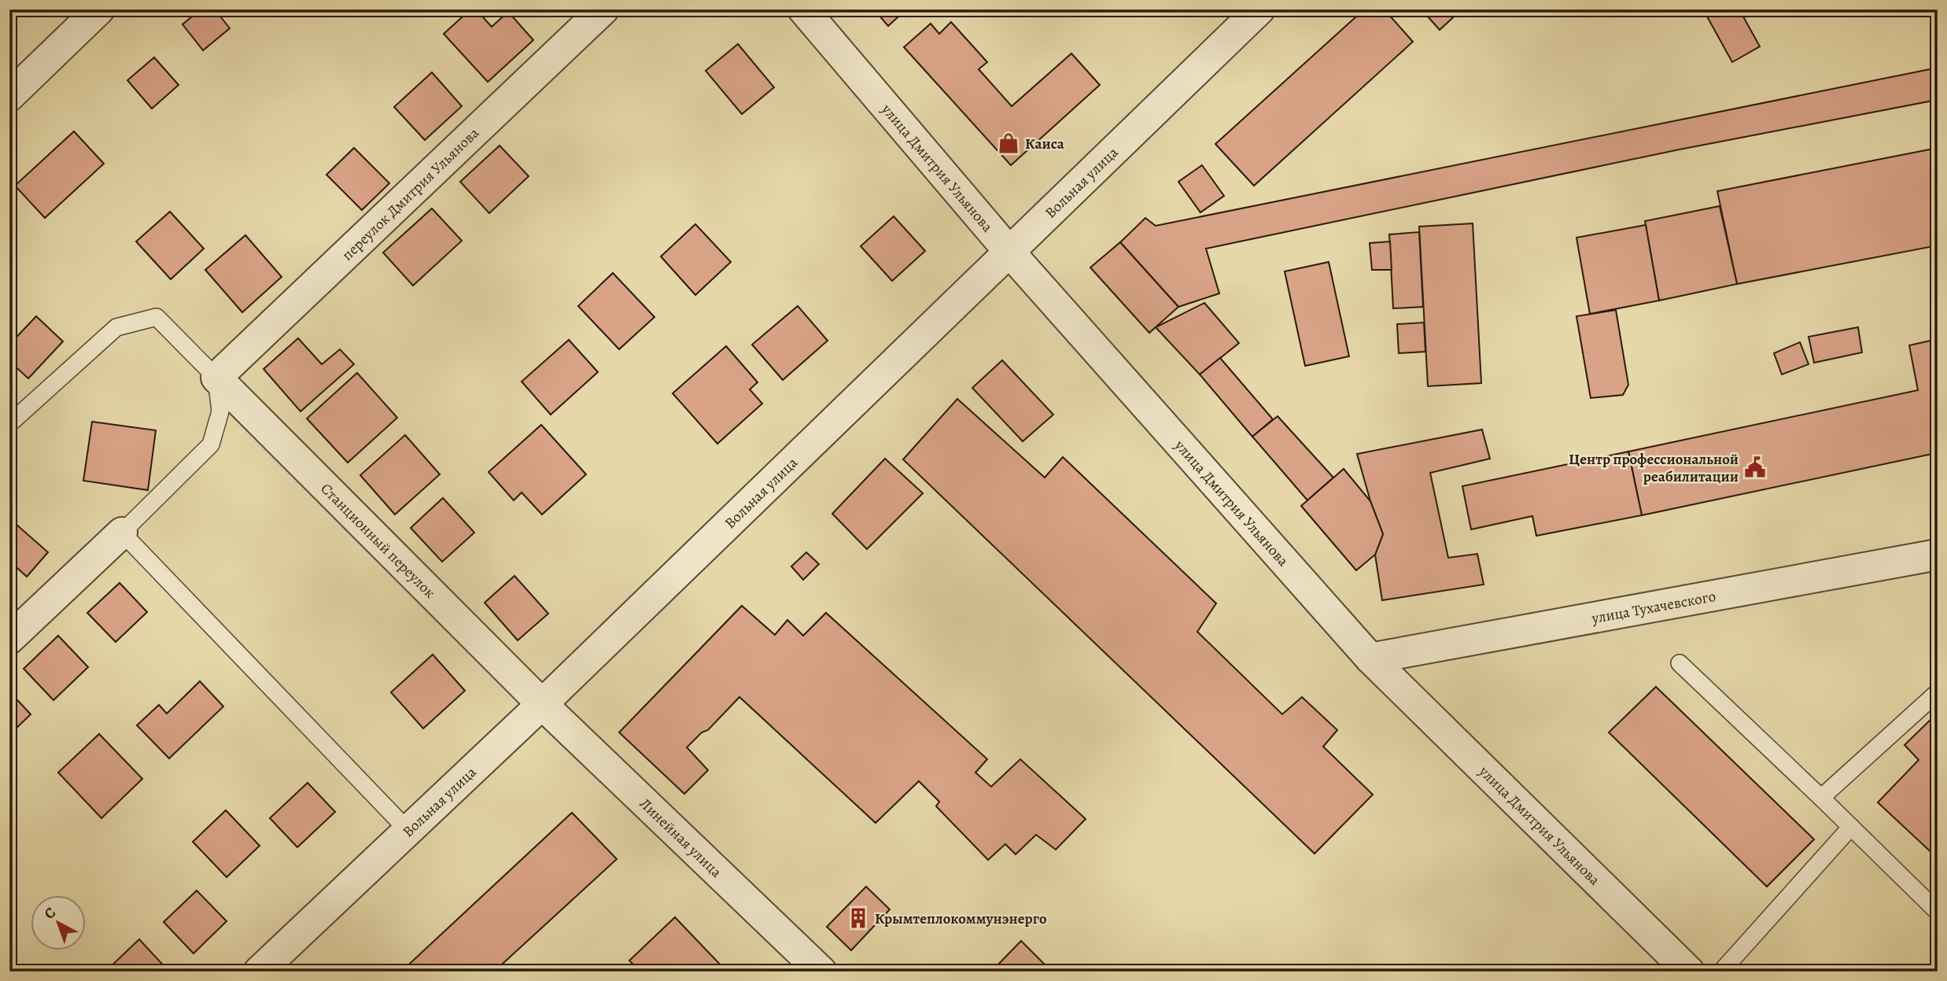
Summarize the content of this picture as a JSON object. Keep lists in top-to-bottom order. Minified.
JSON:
{"streets":{"street":["улица Дмитрия Ульянова","Вольная улица","переулок Дмитрия Ульянова","Станционный переулок","улица Тухачевского","Линейная улица"]},"crossings":[["улица Дмитрия Ульянова","Вольная улица"],["улица Дмитрия Ульянова","улица Тухачевского"],["Вольная улица","Станционный переулок"],["Вольная улица","Линейная улица"],["переулок Дмитрия Ульянова","Станционный переулок"],["Станционный переулок","Линейная улица"]],"places":{"shop":["Каиса"],"public building":["Центр профессиональной реабилитации"],"building":["Крымтеплокоммунэнерго"]},"north":"top left"}
